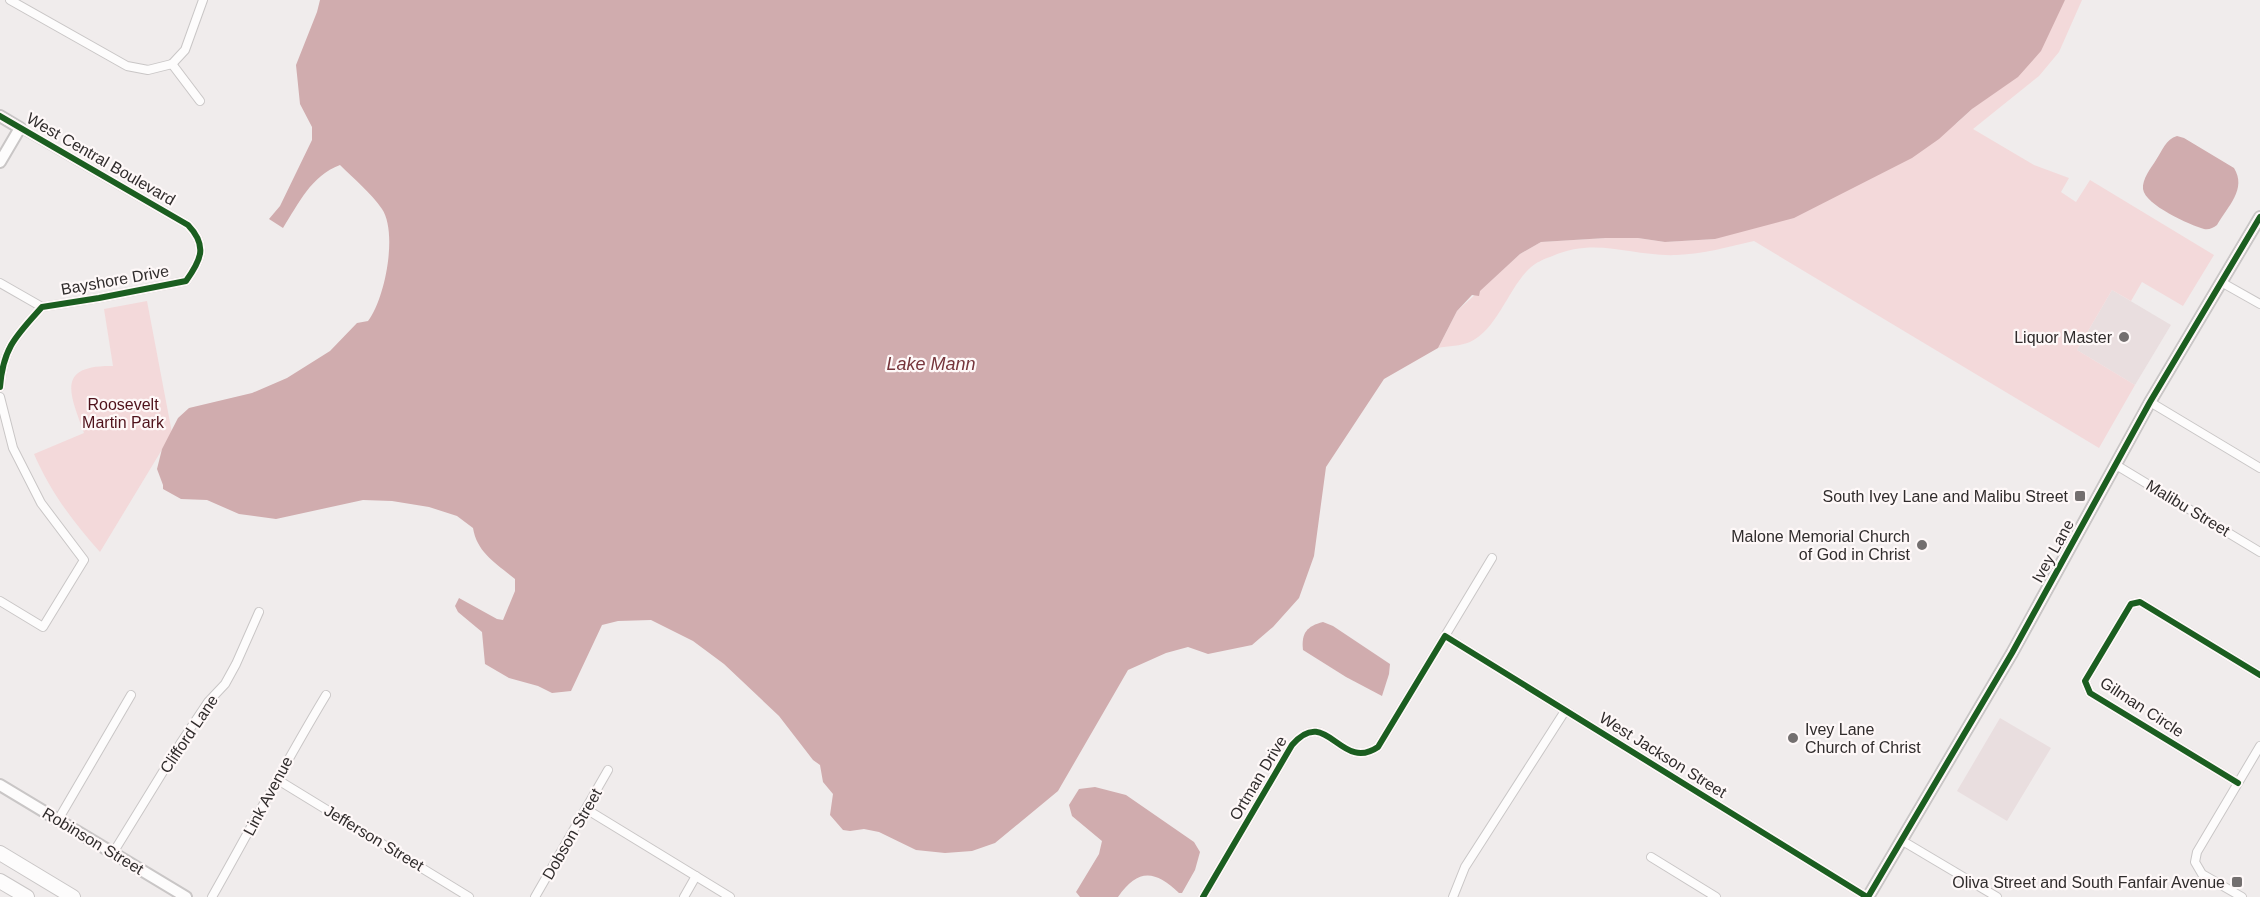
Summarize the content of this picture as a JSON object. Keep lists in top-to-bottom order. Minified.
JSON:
{"streets":{"street":["West Central Boulevard","Bayshore Drive","Malibu Street","Ivey Lane","Gilman Circle","Clifford Lane","West Jackson Street","Ortman Drive","Link Avenue","Dobson Street","Jefferson Street","Robinson Street"]},"crossings":[["West Central Boulevard","Bayshore Drive"],["Malibu Street","Ivey Lane"],["Ivey Lane","West Jackson Street"],["Clifford Lane","Robinson Street"],["West Jackson Street","Ortman Drive"],["Link Avenue","Jefferson Street"]],"water":["Lake Mann"],"parks":["Roosevelt Martin Park"],"places":{"other":["Liquor Master","Malone Memorial Church of God in Christ","Ivey Lane Church of Christ"],"transit":["South Ivey Lane and Malibu Street","Oliva Street and South Fanfair Avenue"]}}
